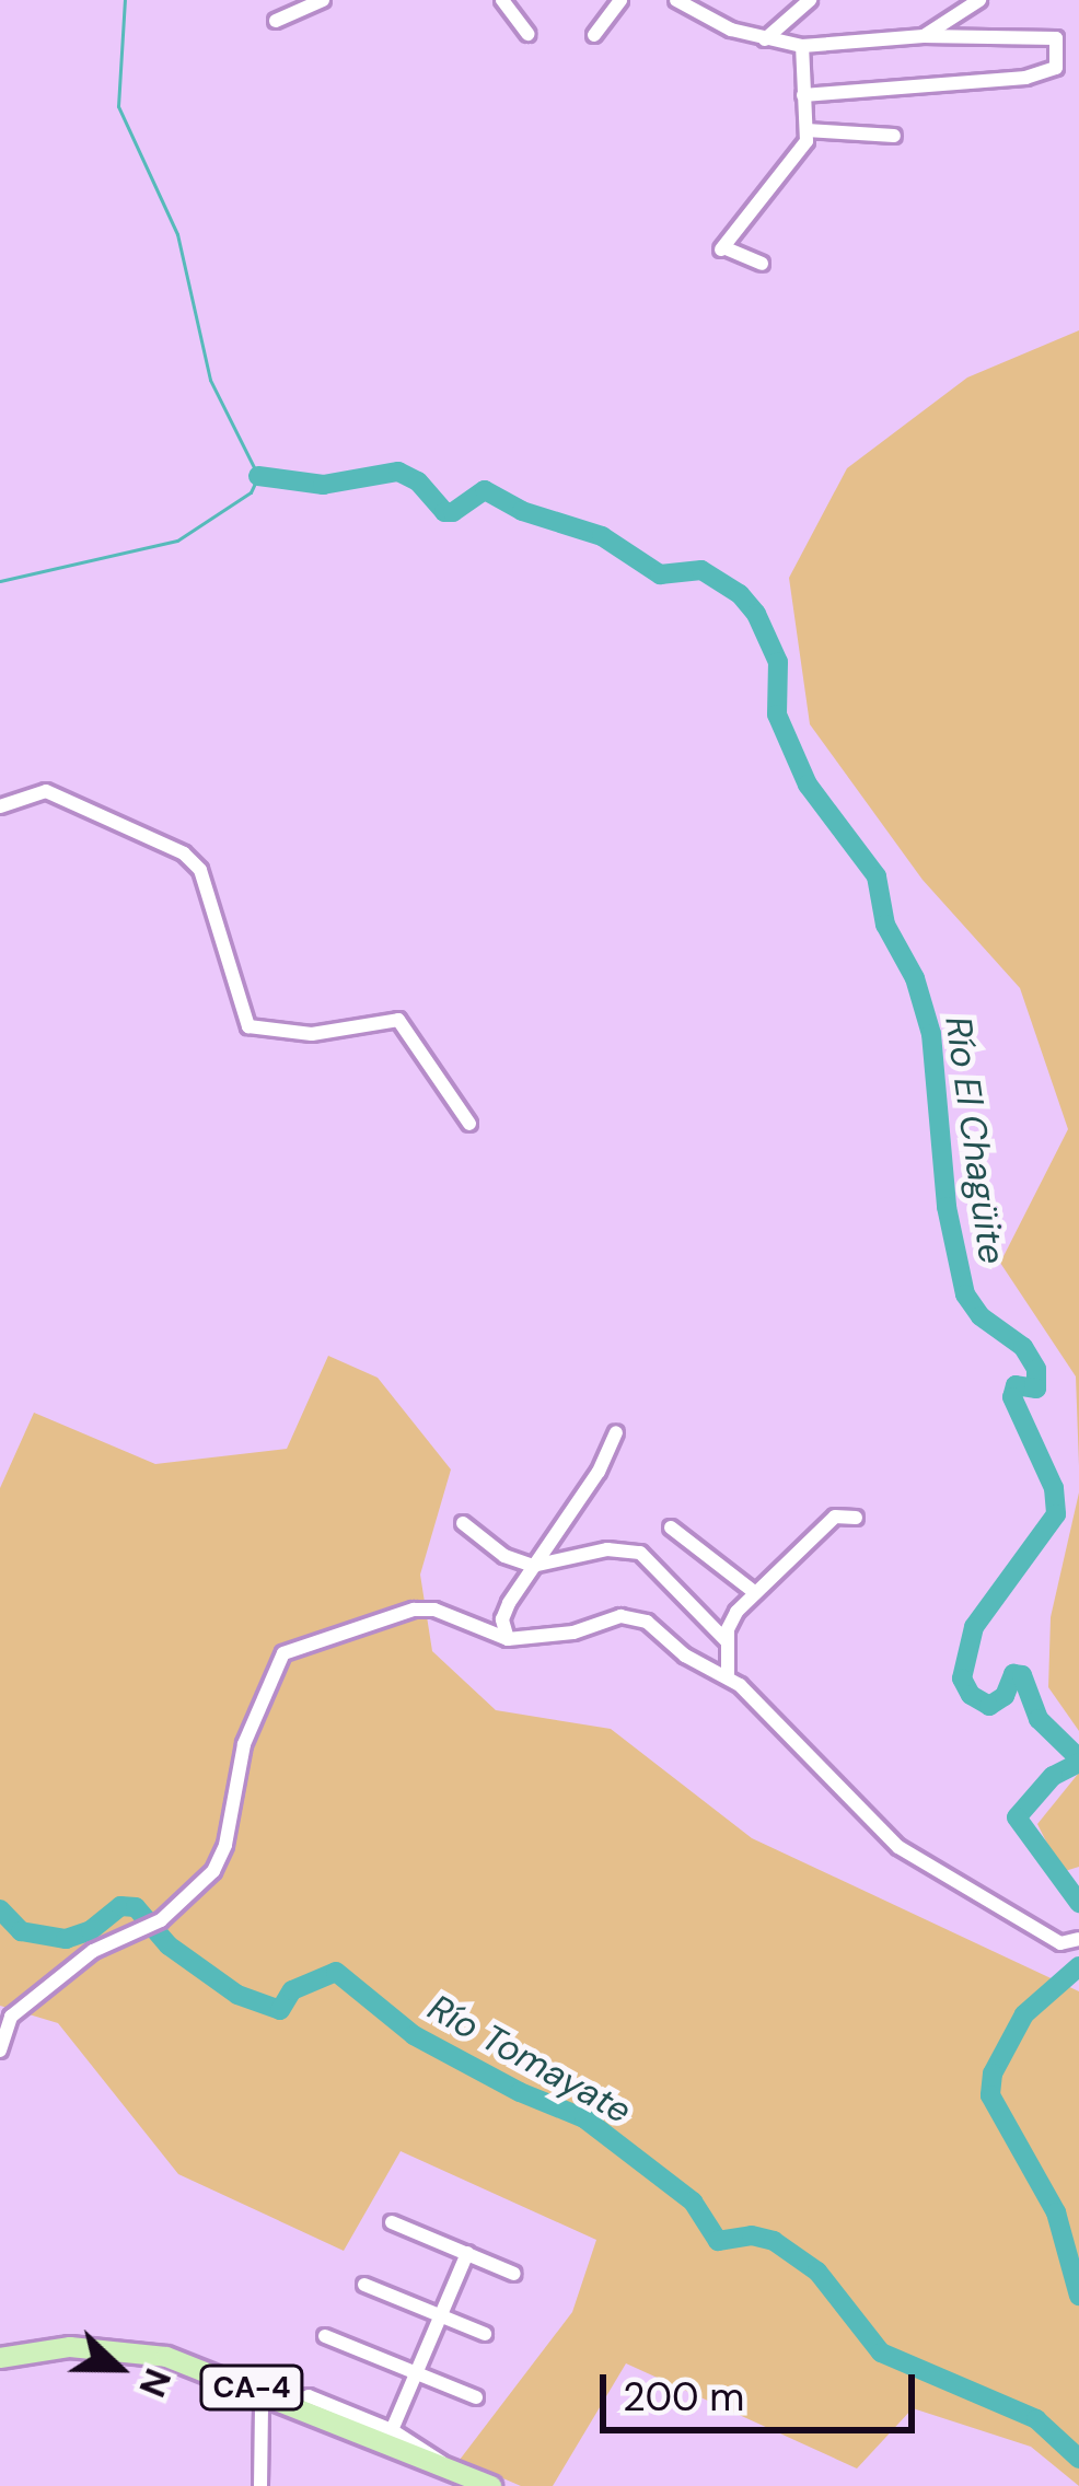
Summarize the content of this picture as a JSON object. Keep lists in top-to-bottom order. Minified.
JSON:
{"streets":{"main road":["CA-4"]},"water":["Río El Chagüite","Río Tomayate"],"scale_bar":"200 m","north":"right"}
